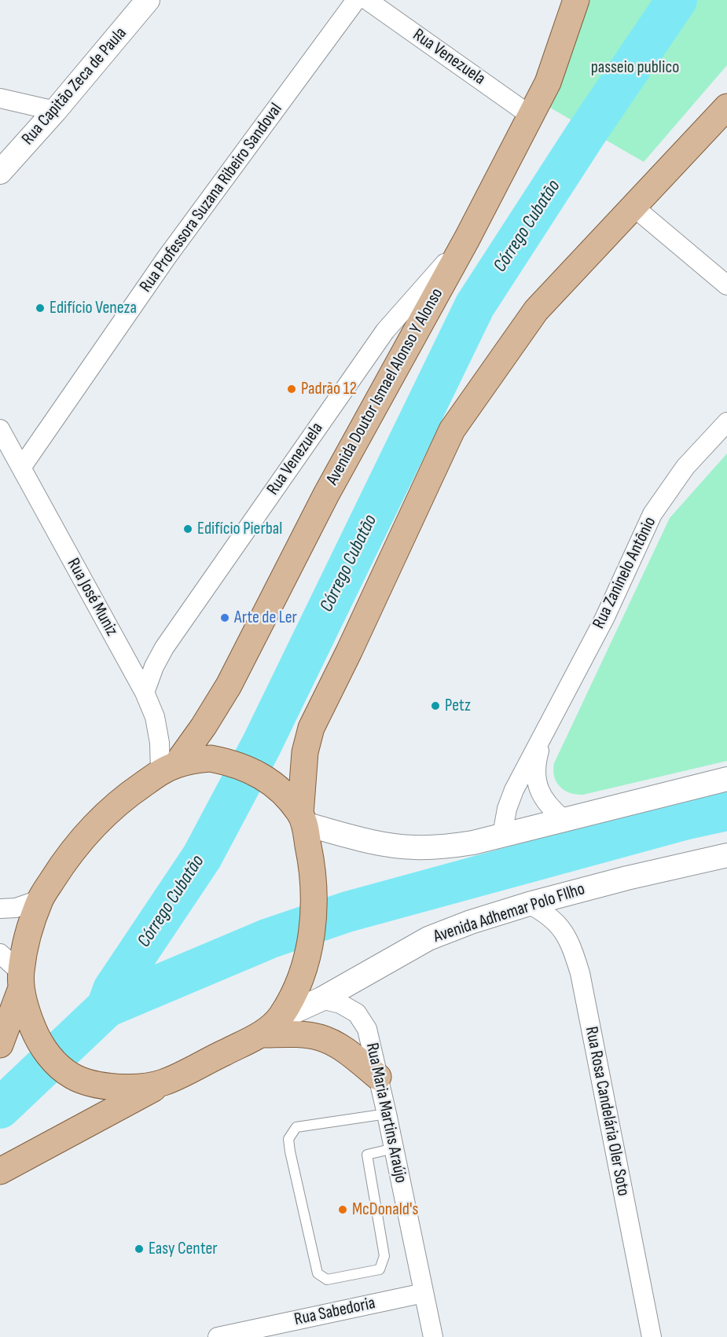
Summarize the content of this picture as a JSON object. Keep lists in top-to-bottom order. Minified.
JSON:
{"streets":{"main road":["Avenida Doutor Ismael Alonso Y Alonso"],"street":["Rua Venezuela","Rua Capitão Zeca de Paula","Rua Professora Suzana Ribeiro Sandoval","Rua Zaninelo Antônio","Rua José Muniz","Avenida Adhemar Polo FIlho","Rua Rosa Candelária Oler Soto","Rua Maria Martins Araújo","Rua Sabedoria"]},"crossings":[["Rua Venezuela","Avenida Doutor Ismael Alonso Y Alonso"],["Rua Venezuela","Rua José Muniz"],["Rua Professora Suzana Ribeiro Sandoval","Rua José Muniz"],["Avenida Doutor Ismael Alonso Y Alonso","Rua José Muniz"],["Avenida Adhemar Polo FIlho","Rua Rosa Candelária Oler Soto"],["Avenida Adhemar Polo FIlho","Rua Maria Martins Araújo"],["Rua Maria Martins Araújo","Rua Sabedoria"]],"water":["Córrego Cubatão"],"parks":["passeio publico"],"places":["Edifício Veneza","Padrão 12","Edifício Pierbal","Arte de Ler","Petz","McDonald's","Easy Center"]}
